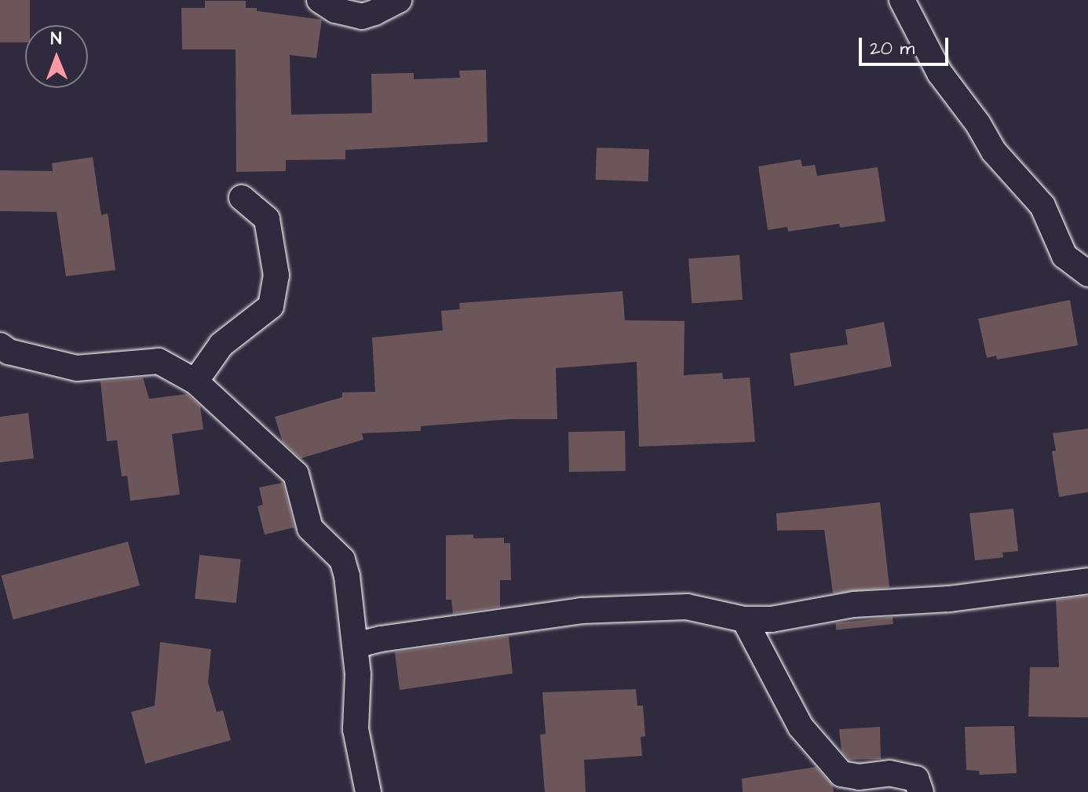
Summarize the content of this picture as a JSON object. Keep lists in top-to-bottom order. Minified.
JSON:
{"scale_bar":"20 m","north":"top"}
